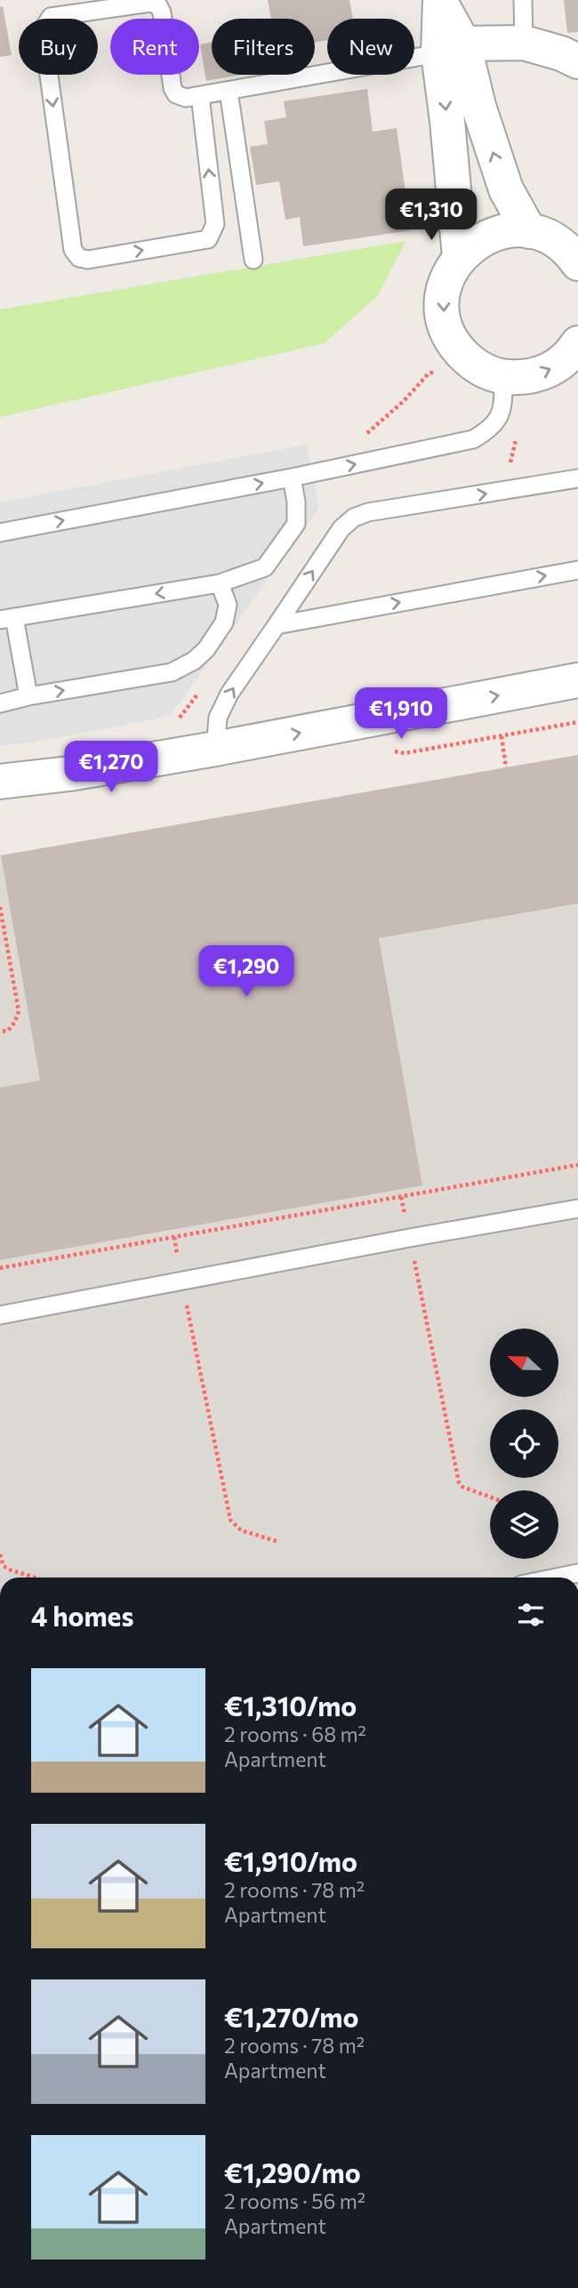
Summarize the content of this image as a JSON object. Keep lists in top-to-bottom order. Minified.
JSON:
{"north":"left","page":{"chip":["Buy","Rent","Filters","New"],"price":["€1,310","€1,910","€1,270","€1,290"],"heading":"4 homes","list":[{"name":"€1,310/mo","note":"2 rooms · 68 m² · Apartment"},{"name":"€1,910/mo","note":"2 rooms · 78 m² · Apartment"},{"name":"€1,270/mo","note":"2 rooms · 78 m² · Apartment"},{"name":"€1,290/mo","note":"2 rooms · 56 m² · Apartment"}]}}
